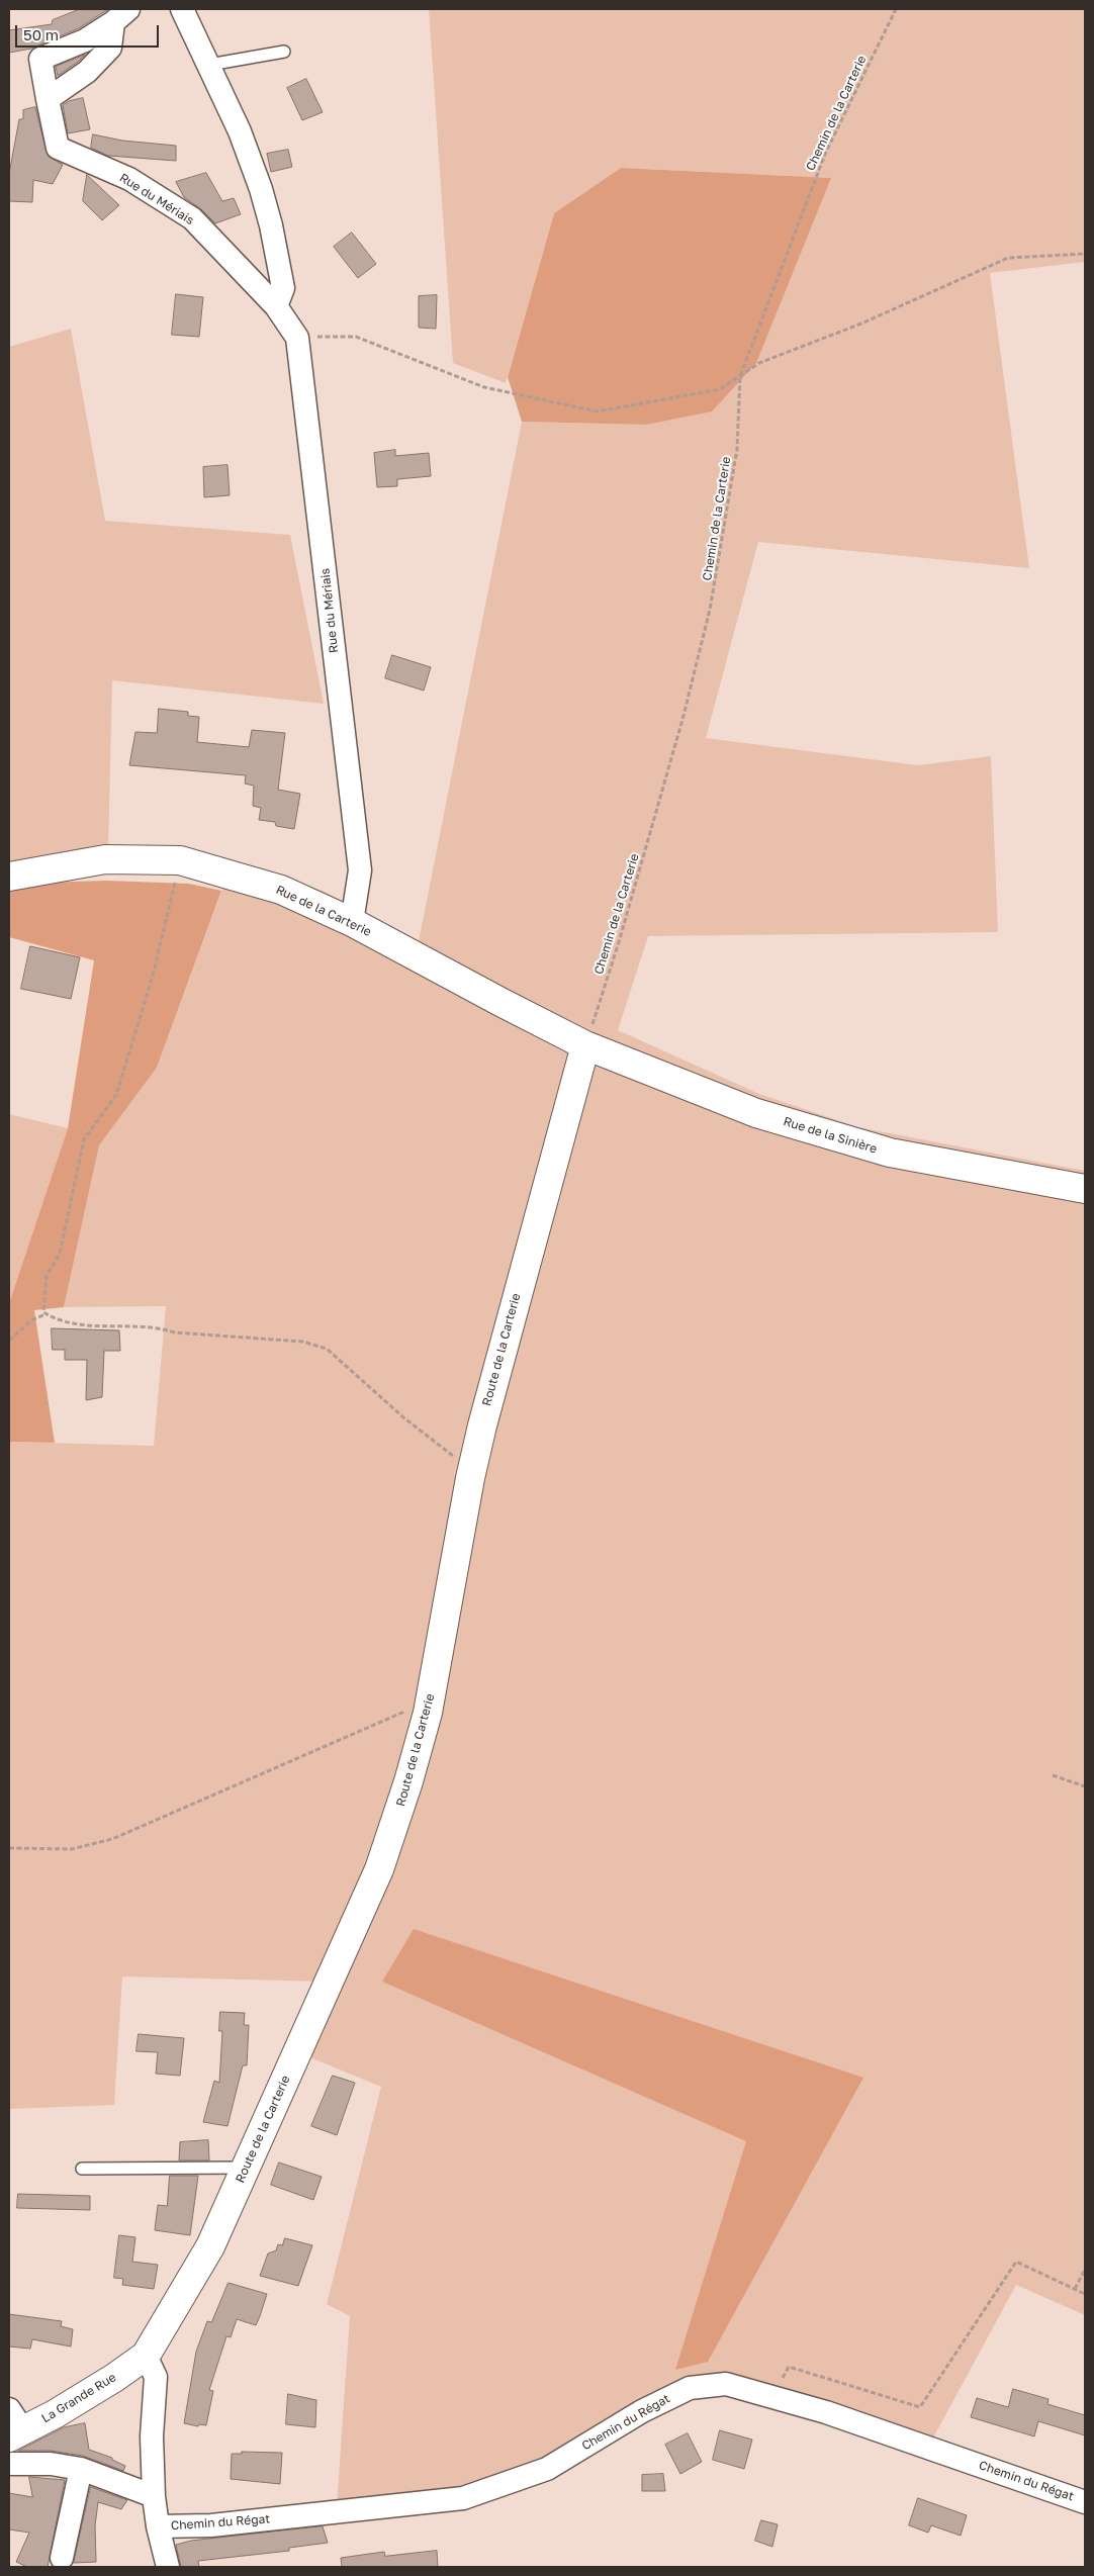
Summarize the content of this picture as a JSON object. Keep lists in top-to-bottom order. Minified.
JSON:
{"streets":{"street":["Rue du Mériais","Rue de la Carterie","Rue de la Sinière","Route de la Carterie","La Grande Rue","Chemin du Régat"],"path":["Chemin de la Carterie"]},"crossings":[["Chemin de la Carterie","Rue de la Carterie"],["Chemin de la Carterie","Rue de la Sinière"],["Chemin de la Carterie","Route de la Carterie"],["Rue du Mériais","Rue de la Carterie"],["Rue de la Carterie","Rue de la Sinière"],["Rue de la Carterie","Route de la Carterie"],["Rue de la Sinière","Route de la Carterie"],["Route de la Carterie","La Grande Rue"]],"scale_bar":"50 m"}
